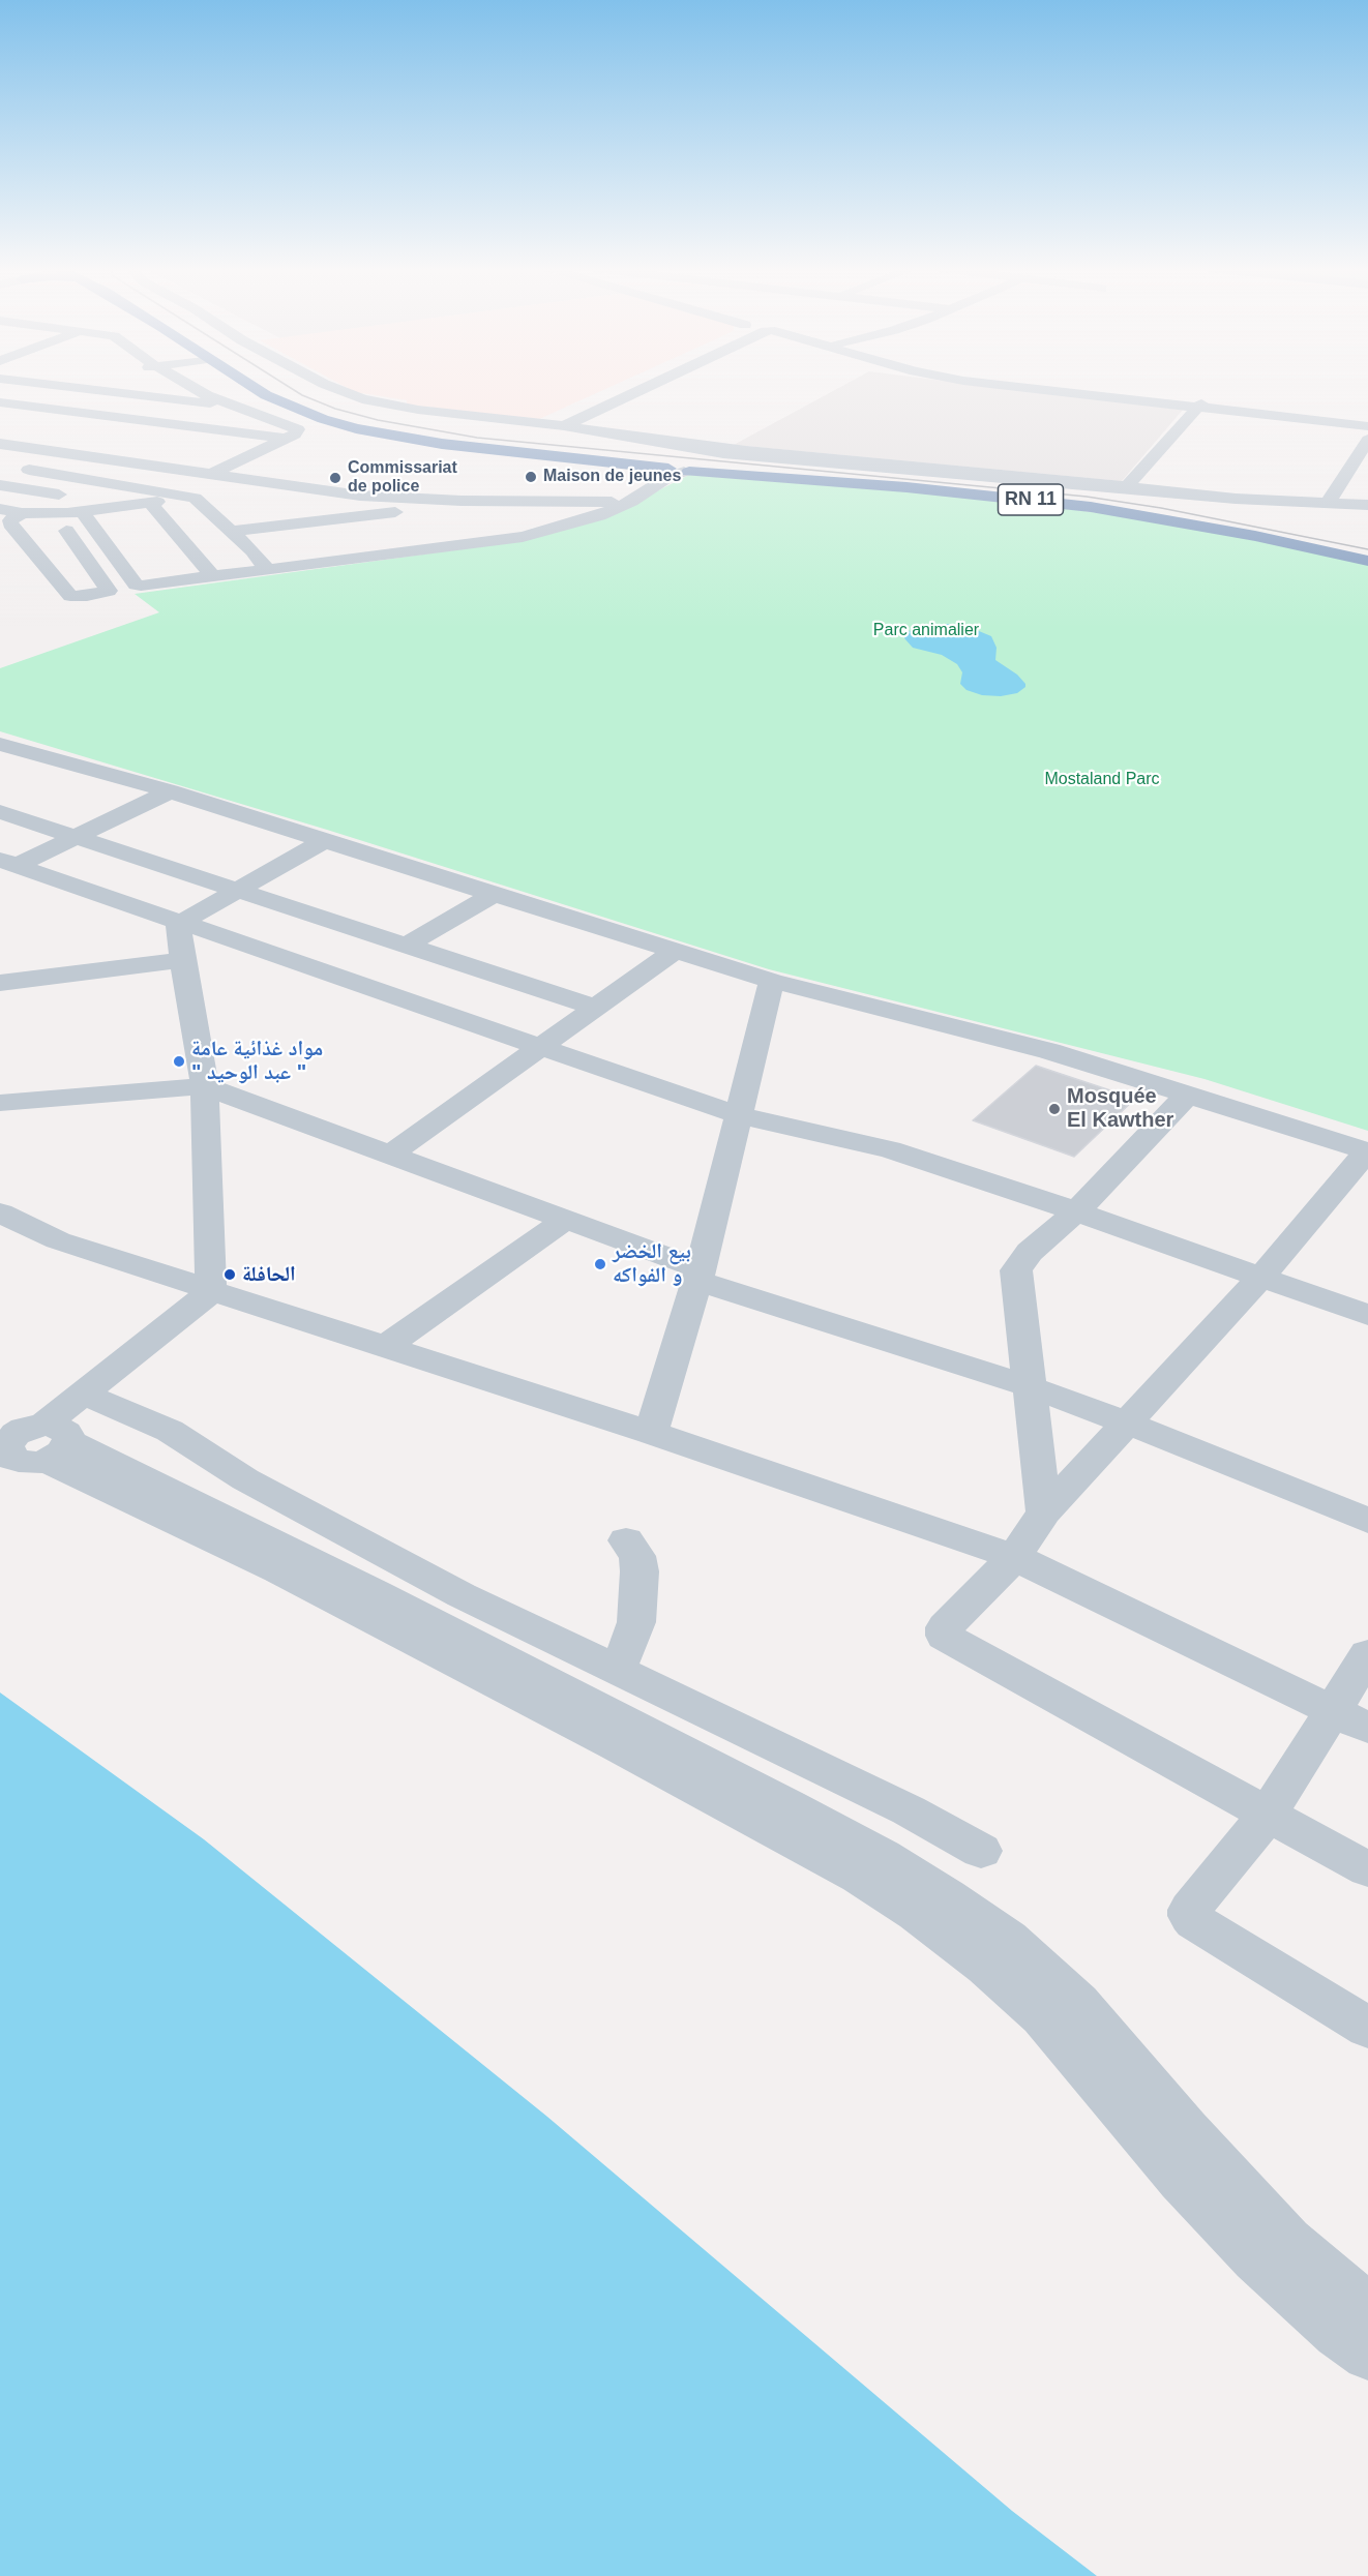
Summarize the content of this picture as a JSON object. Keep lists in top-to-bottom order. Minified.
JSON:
{"streets":{"highway":["RN 11"]},"parks":["Parc animalier","Mostaland Parc"],"places":["Maison de jeunes","Commissariat de police","مواد غذائية عامة \" عبد الوحيد \"","Mosquée El Kawther","بيع الخضر و الفواكه","الحافلة"]}
